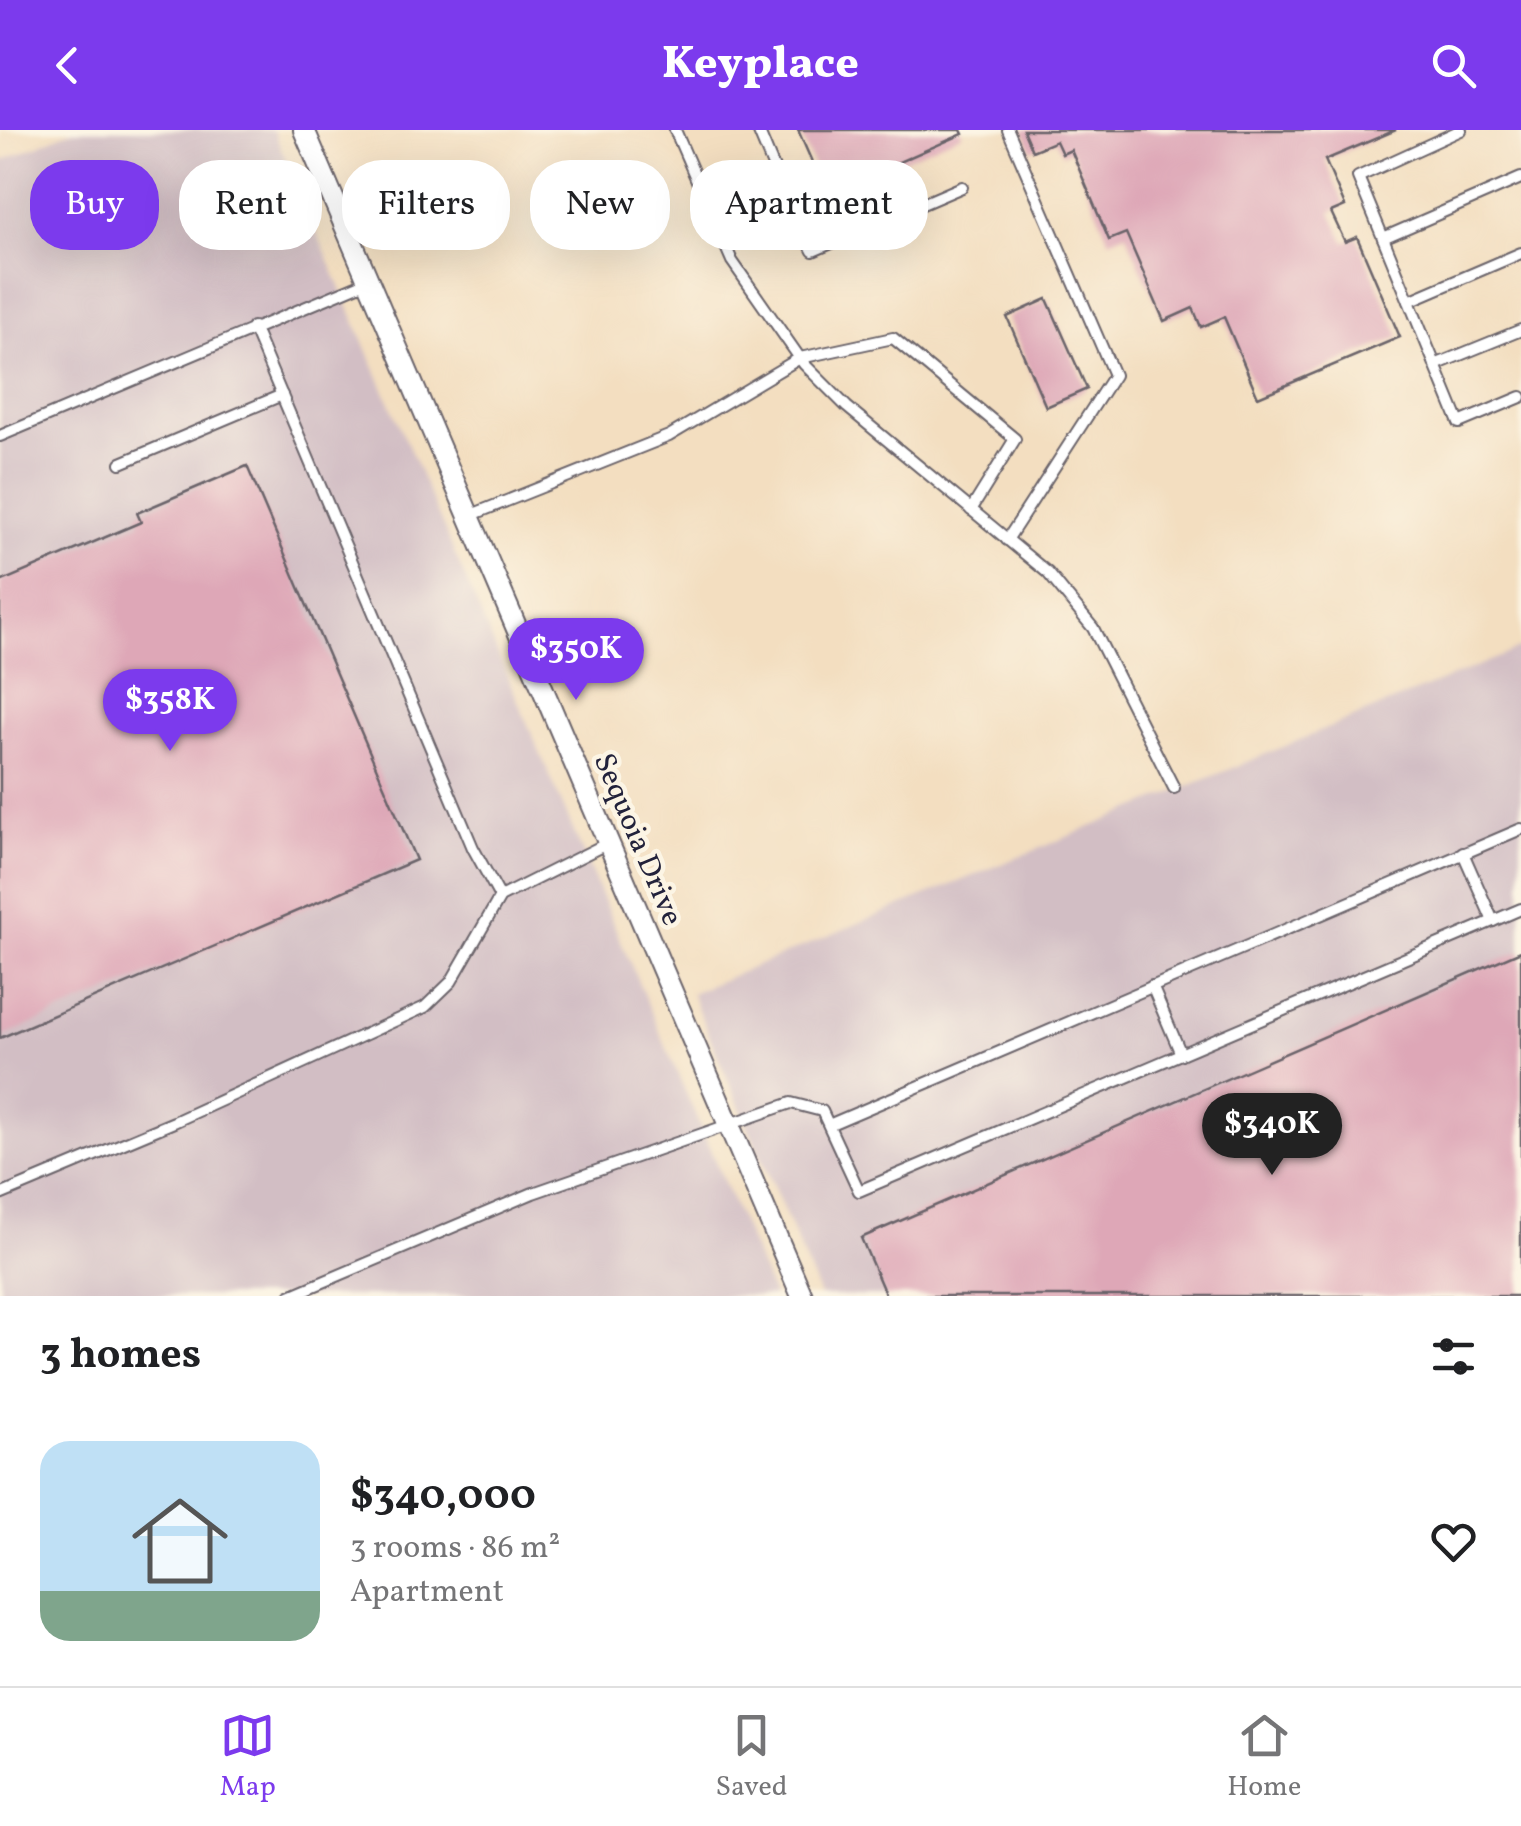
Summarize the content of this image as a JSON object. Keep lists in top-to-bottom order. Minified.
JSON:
{"streets":{"street":["Sequoia Drive"]},"page":{"header":"Keyplace","chip":["Buy","Rent","Filters","New","Apartment"],"price":["$350K","$358K","$340K"],"heading":"3 homes","list":[{"name":"$340,000","note":"3 rooms · 86 m² · Apartment"}],"tabs":["Map","Saved","Home"]}}
